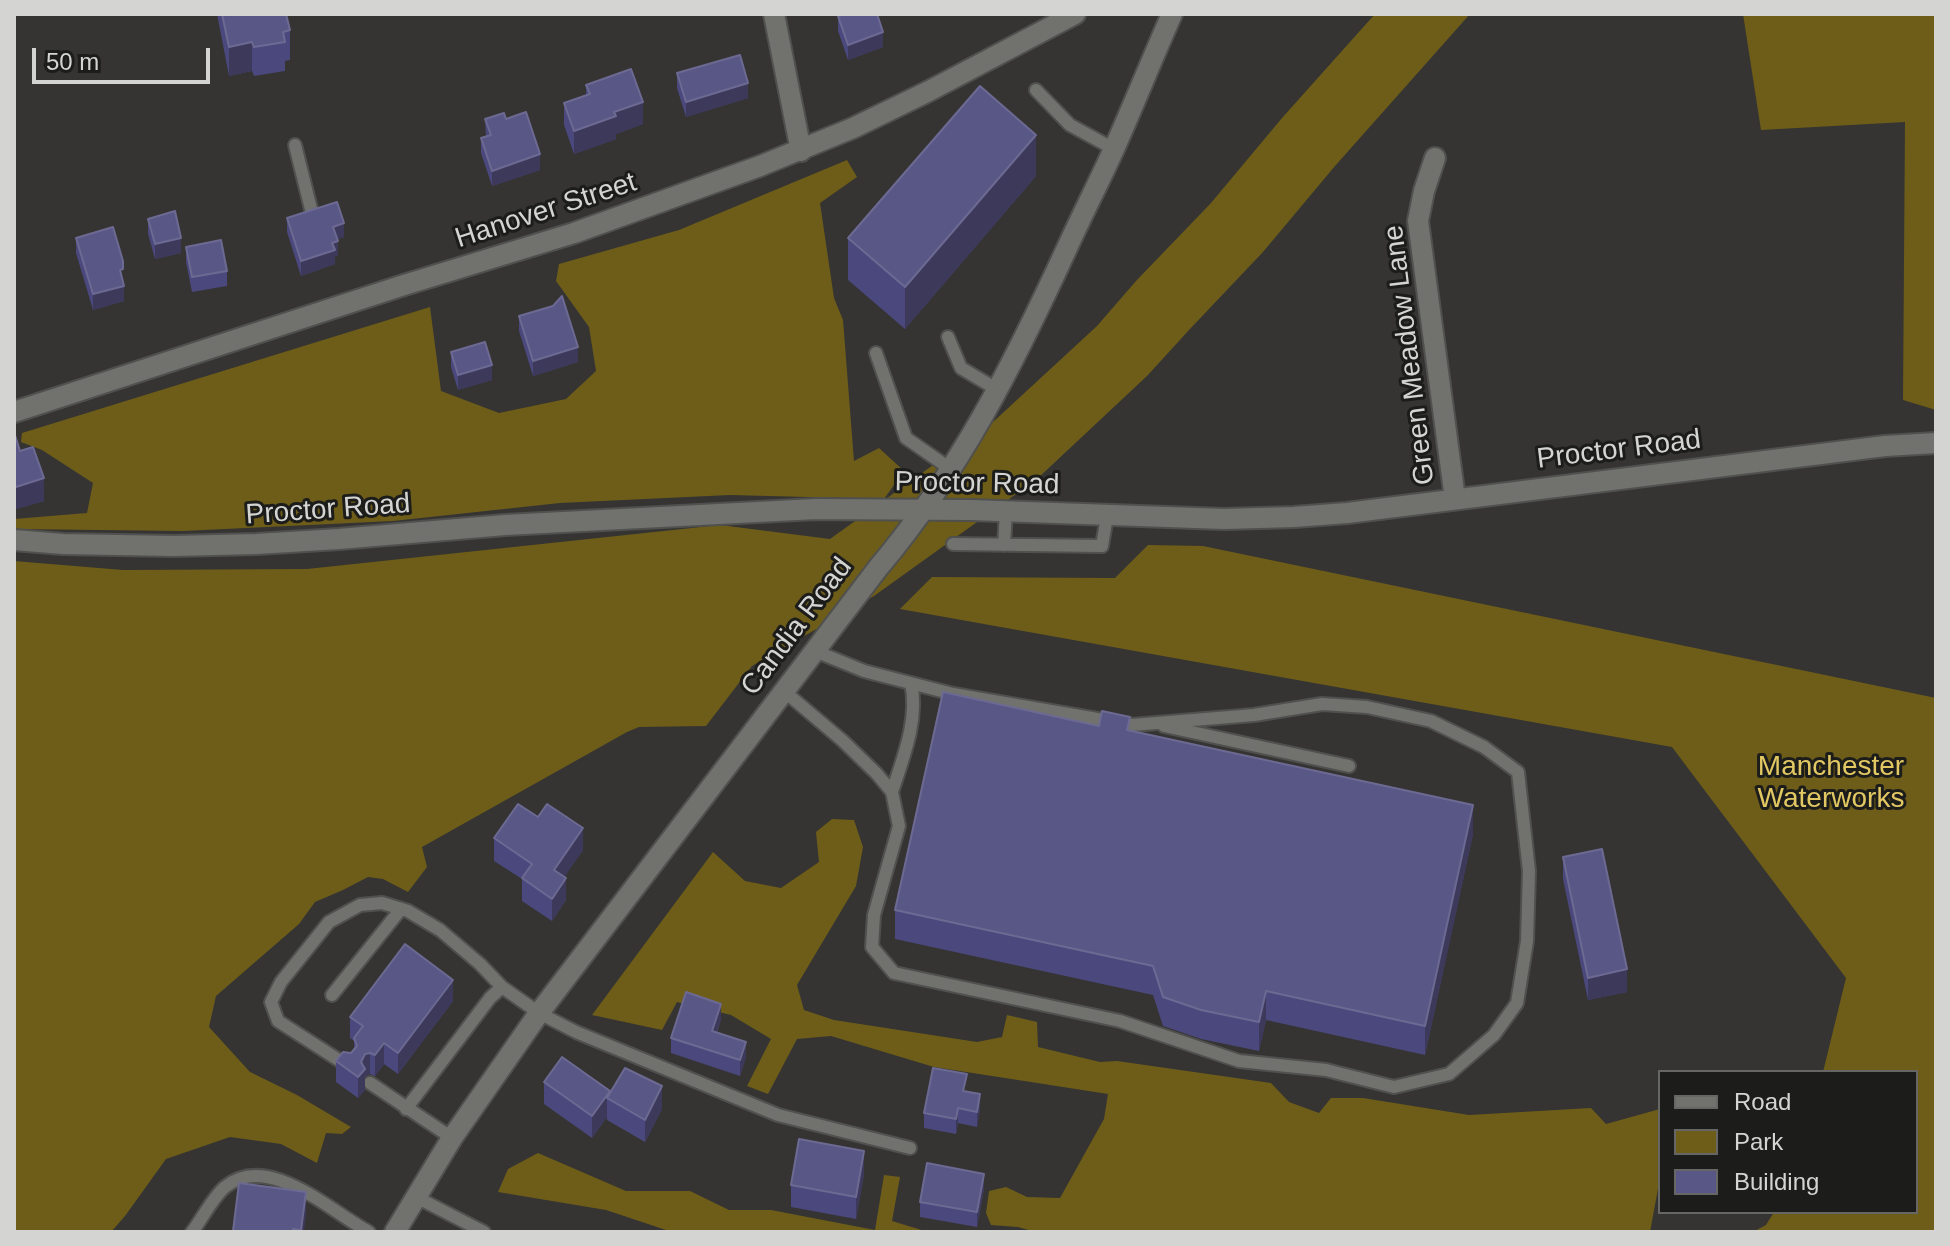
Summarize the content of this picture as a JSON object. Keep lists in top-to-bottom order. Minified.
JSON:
{"streets":{"main road":["Hanover Street","Green Meadow Lane","Proctor Road","Candia Road"]},"crossings":[["Green Meadow Lane","Proctor Road"],["Proctor Road","Candia Road"]],"parks":["Manchester Waterworks"],"legend":["Road","Park","Building"],"scale_bar":"50 m"}
